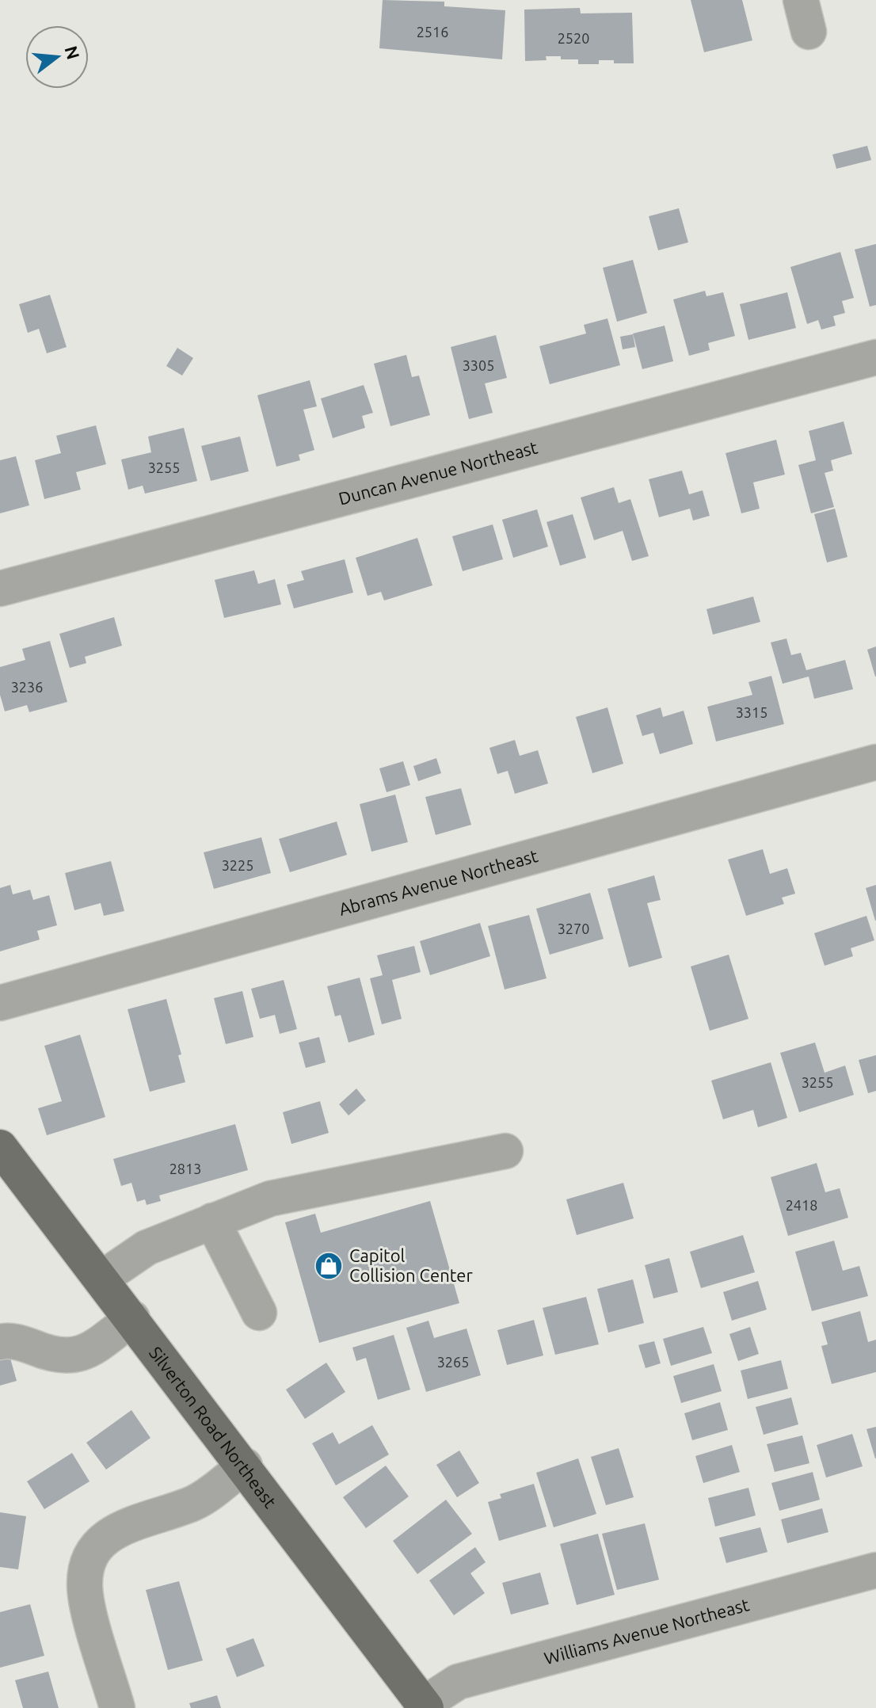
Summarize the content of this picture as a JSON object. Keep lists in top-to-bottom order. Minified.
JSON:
{"streets":{"main road":["Silverton Road Northeast"],"street":["Duncan Avenue Northeast","Abrams Avenue Northeast","Williams Avenue Northeast"]},"crossings":[["Silverton Road Northeast","Williams Avenue Northeast"]],"places":{"shop":["Capitol Collision Center"]},"house_numbers":["2516","2520","3305","3255","3236","3315","3225","3270","3255","2813","2418","3265"],"north":"right"}
